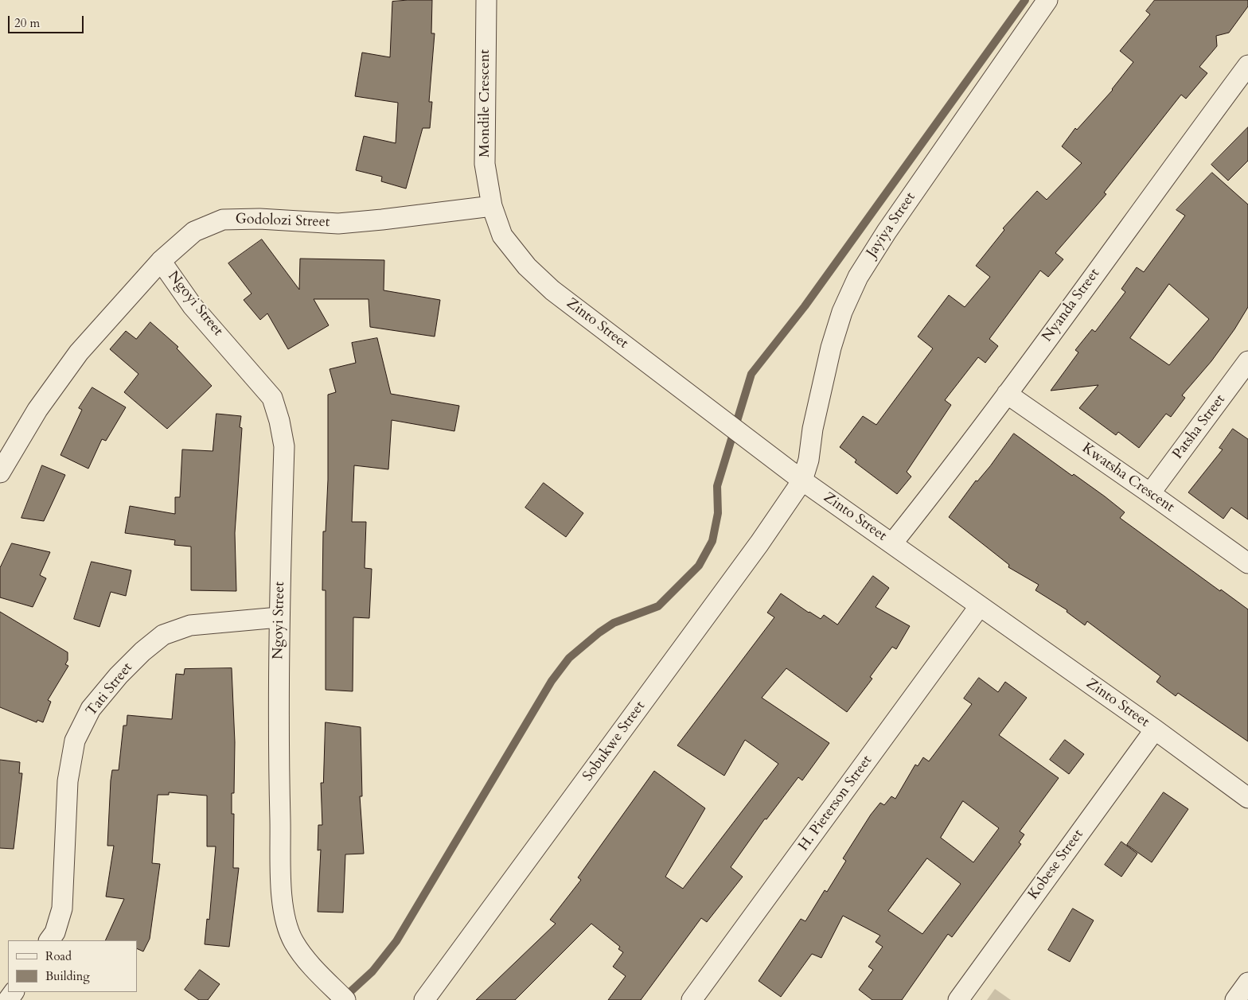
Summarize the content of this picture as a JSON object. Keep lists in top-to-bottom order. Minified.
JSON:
{"streets":{"street":["Mondile Crescent","Godolozi Street","Jayiya Street","Ngoyi Street","Nyanda Street","Zinto Street","Patsha Street","Kwatsha Crescent","Tati Street","Sobukwe Street","H. Pieterson Street","Kobese Street"]},"crossings":[["Mondile Crescent","Godolozi Street"],["Mondile Crescent","Zinto Street"],["Godolozi Street","Ngoyi Street"],["Godolozi Street","Zinto Street"],["Jayiya Street","Zinto Street"],["Jayiya Street","Sobukwe Street"],["Ngoyi Street","Tati Street"],["Nyanda Street","Zinto Street"],["Nyanda Street","Kwatsha Crescent"],["Zinto Street","Sobukwe Street"],["Zinto Street","H. Pieterson Street"],["Zinto Street","Kobese Street"],["Patsha Street","Kwatsha Crescent"]],"legend":["Road","Building"],"scale_bar":"20 m"}
